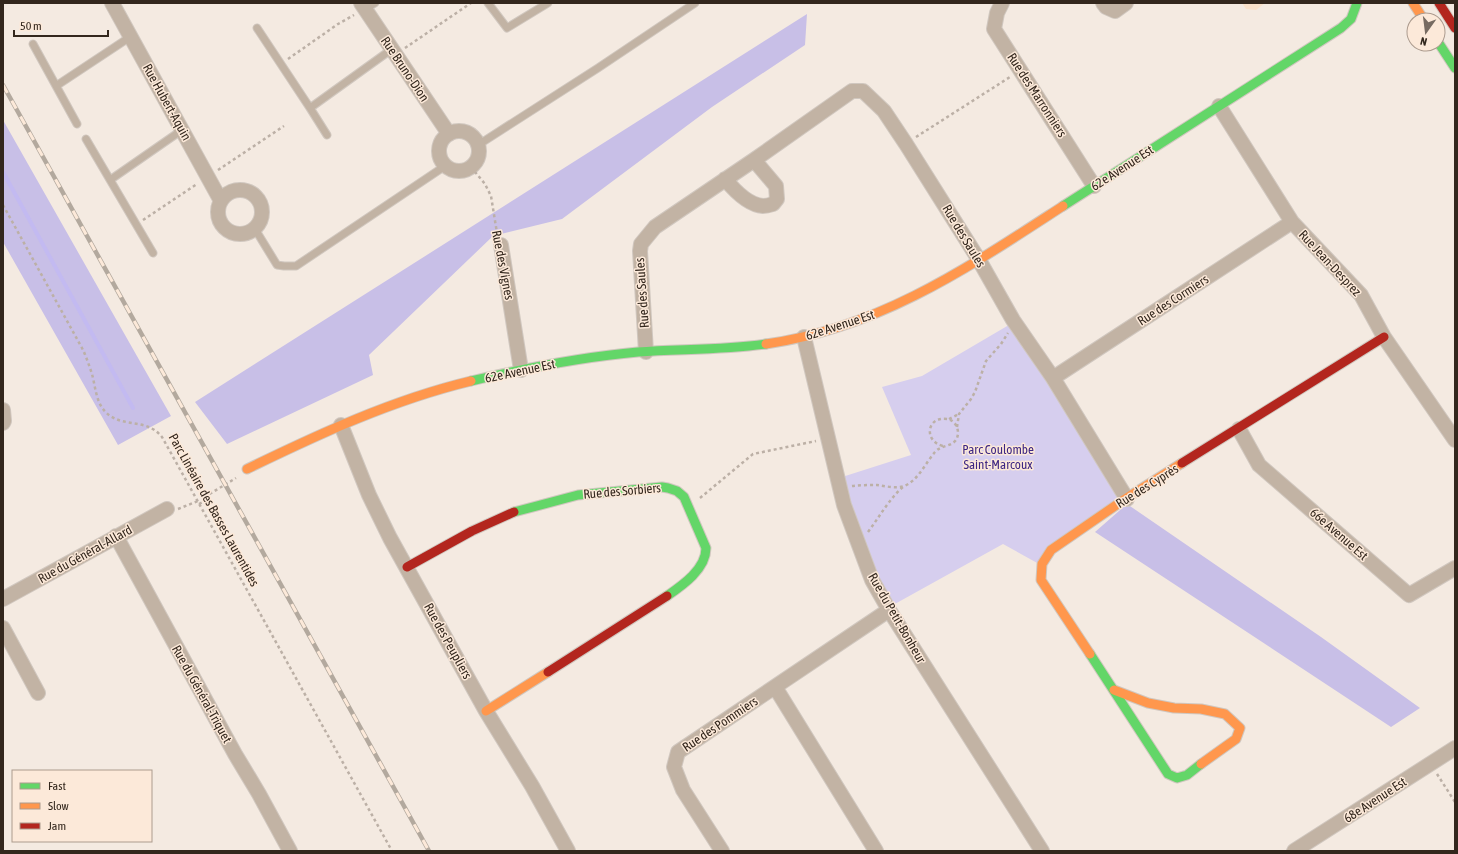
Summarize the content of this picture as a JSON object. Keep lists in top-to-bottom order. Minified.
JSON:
{"streets":{"street":["Rue Bruno-Dion","Rue des Marronniers","Rue Hubert-Aquin","62e Avenue Est","Rue des Saules","Rue Jean-Desprez","Rue des Vignes","Rue des Cormiers","Rue des Cyprès","Rue des Sorbiers","66e Avenue Est","Rue du Général-Allard","Rue du Petit-Bonheur","Rue des Peupliers","Rue du Général-Triquet","Rue des Pommiers","68e Avenue Est"],"path":["Parc Linéaire des Basses Laurentides"]},"crossings":[["Rue Bruno-Dion","Rue des Vignes"],["Rue des Marronniers","62e Avenue Est"],["62e Avenue Est","Rue des Saules"],["62e Avenue Est","Rue Jean-Desprez"],["62e Avenue Est","Rue des Vignes"],["62e Avenue Est","Rue du Petit-Bonheur"],["62e Avenue Est","Rue des Peupliers"],["Rue des Saules","Rue des Cormiers"],["Rue des Saules","Rue des Cyprès"],["Rue Jean-Desprez","Rue des Cormiers"],["Rue Jean-Desprez","Rue des Cyprès"],["Rue des Cyprès","66e Avenue Est"],["Rue des Sorbiers","Rue des Peupliers"],["Rue du Général-Allard","Rue du Général-Triquet"],["Rue du Petit-Bonheur","Rue des Pommiers"]],"parks":["Parc Coulombe Saint-Marcoux"],"legend":["Fast","Slow","Jam"],"scale_bar":"50 m","north":"bottom"}
